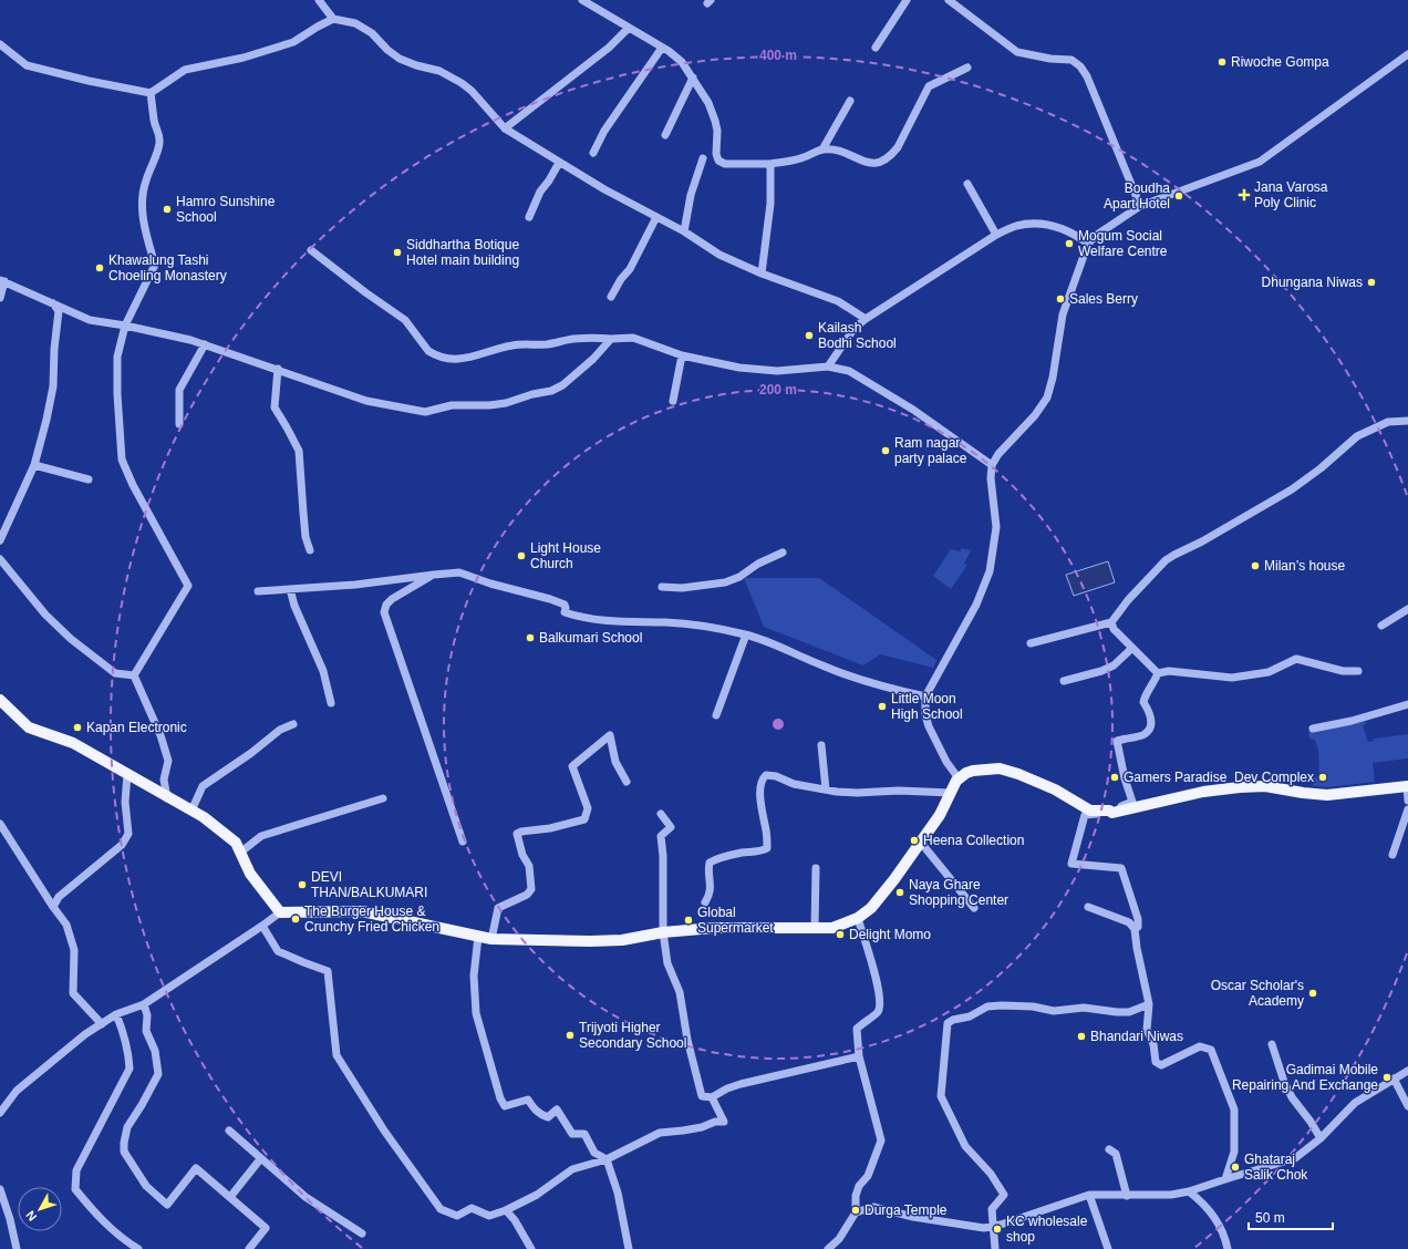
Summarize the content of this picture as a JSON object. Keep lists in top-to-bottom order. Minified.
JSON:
{"places":{"other":["Riwoche Gompa","Boudha Apart Hotel","Hamro Sunshine School","Mogum Social Welfare Centre","Siddhartha Botique Hotel main building","Khawalung Tashi Choeling Monastery","Dhungana Niwas","Sales Berry","Kailash Bodhi School","Ram nagar party palace","Light House Church","Milan’s house","Balkumari School","Little Moon High School","Kapan Electronic","Gamers Paradise","Dev Complex","Heena Collection","DEVI THAN/BALKUMARI","Naya Ghare Shopping Center","The Burger House & Crunchy Fried Chicken","Global Supermarket","Delight Momo","Oscar Scholar's Academy","Trijyoti Higher Secondary School","Bhandari Niwas","Gadimai Mobile Repairing And Exchange","Ghataraj Salik Chok","Durga Temple","KC wholesale shop"],"health":["Jana Varosa Poly Clinic"]},"scale_bar":"50 m","north":"bottom left","rings":["400 m","200 m"]}
